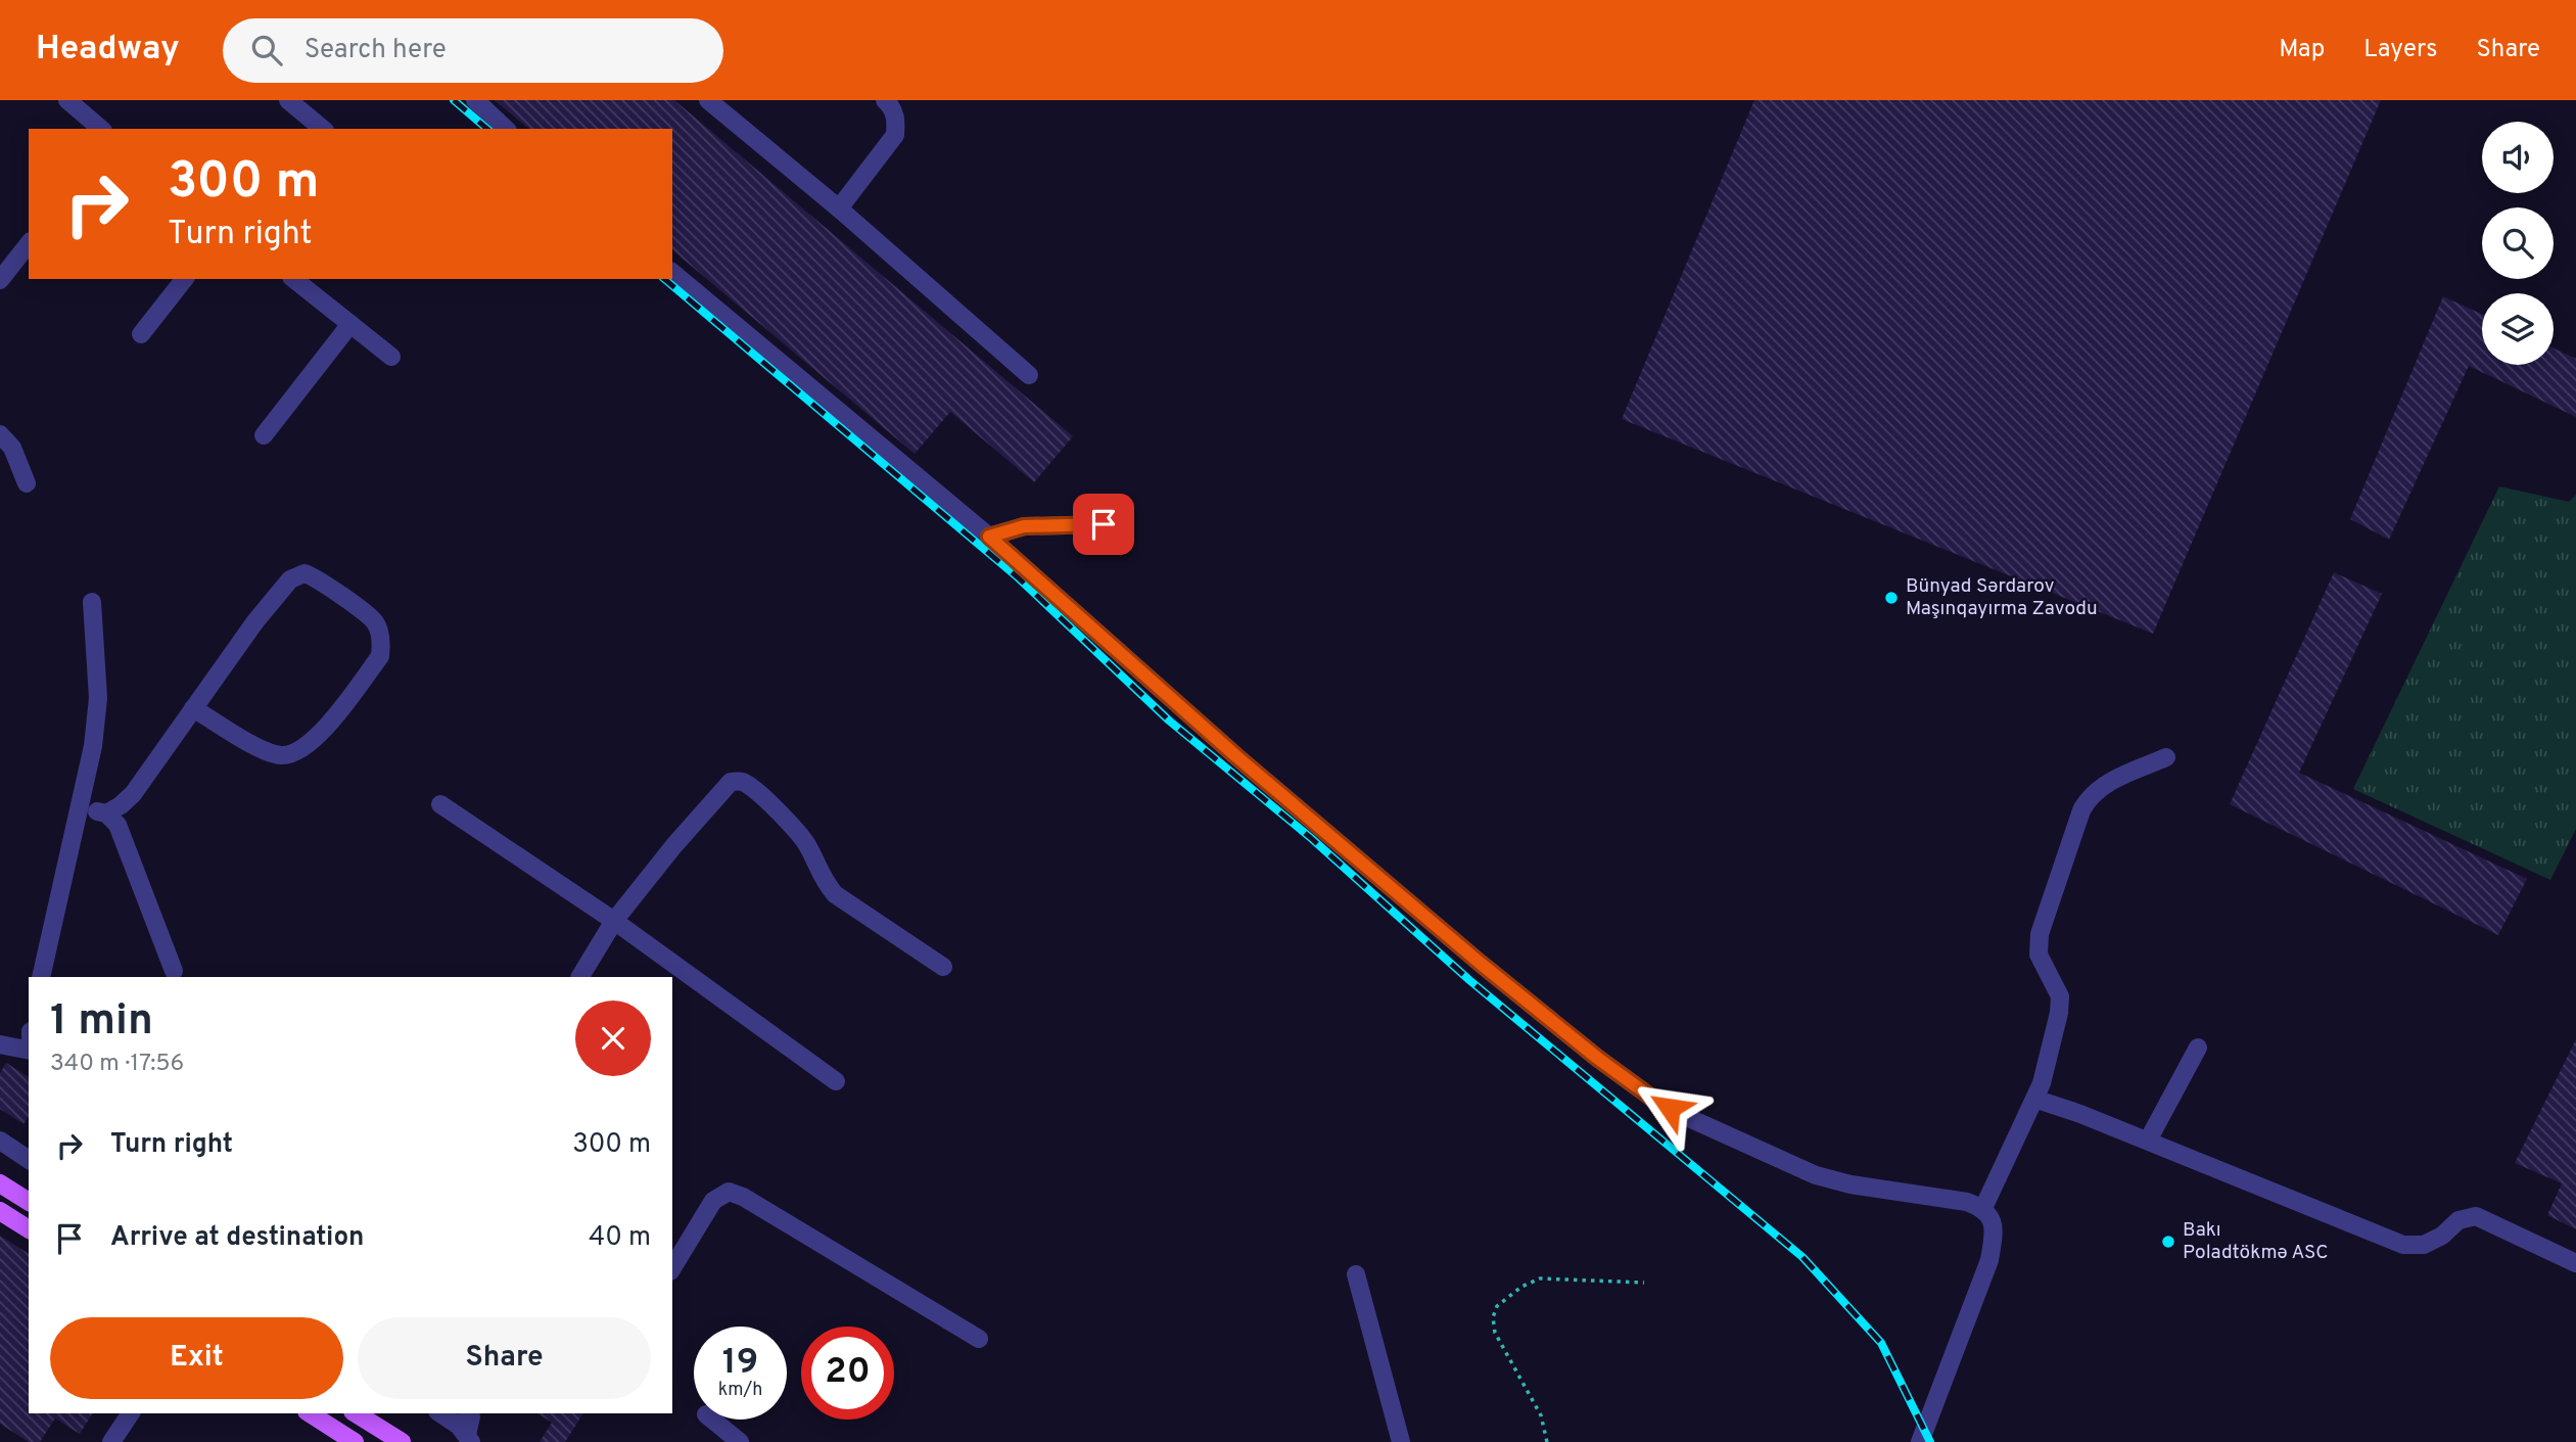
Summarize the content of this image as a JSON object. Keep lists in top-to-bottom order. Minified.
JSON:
{"places":["Bünyad Sərdarov Maşınqayırma Zavodu","Bakı Poladtökmə ASC"],"page":{"header":"Headway","search":"Search here","nav":["Map","Layers","Share"],"turn":["300 m","Turn right"],"heading":["1 min","340 m · 17:56"],"list":[{"name":"Turn right","value":"300 m"},{"name":"Arrive at destination","value":"40 m"}],"buttons":["Exit","Share"],"speed":"19 km/h","limit":"20"}}
